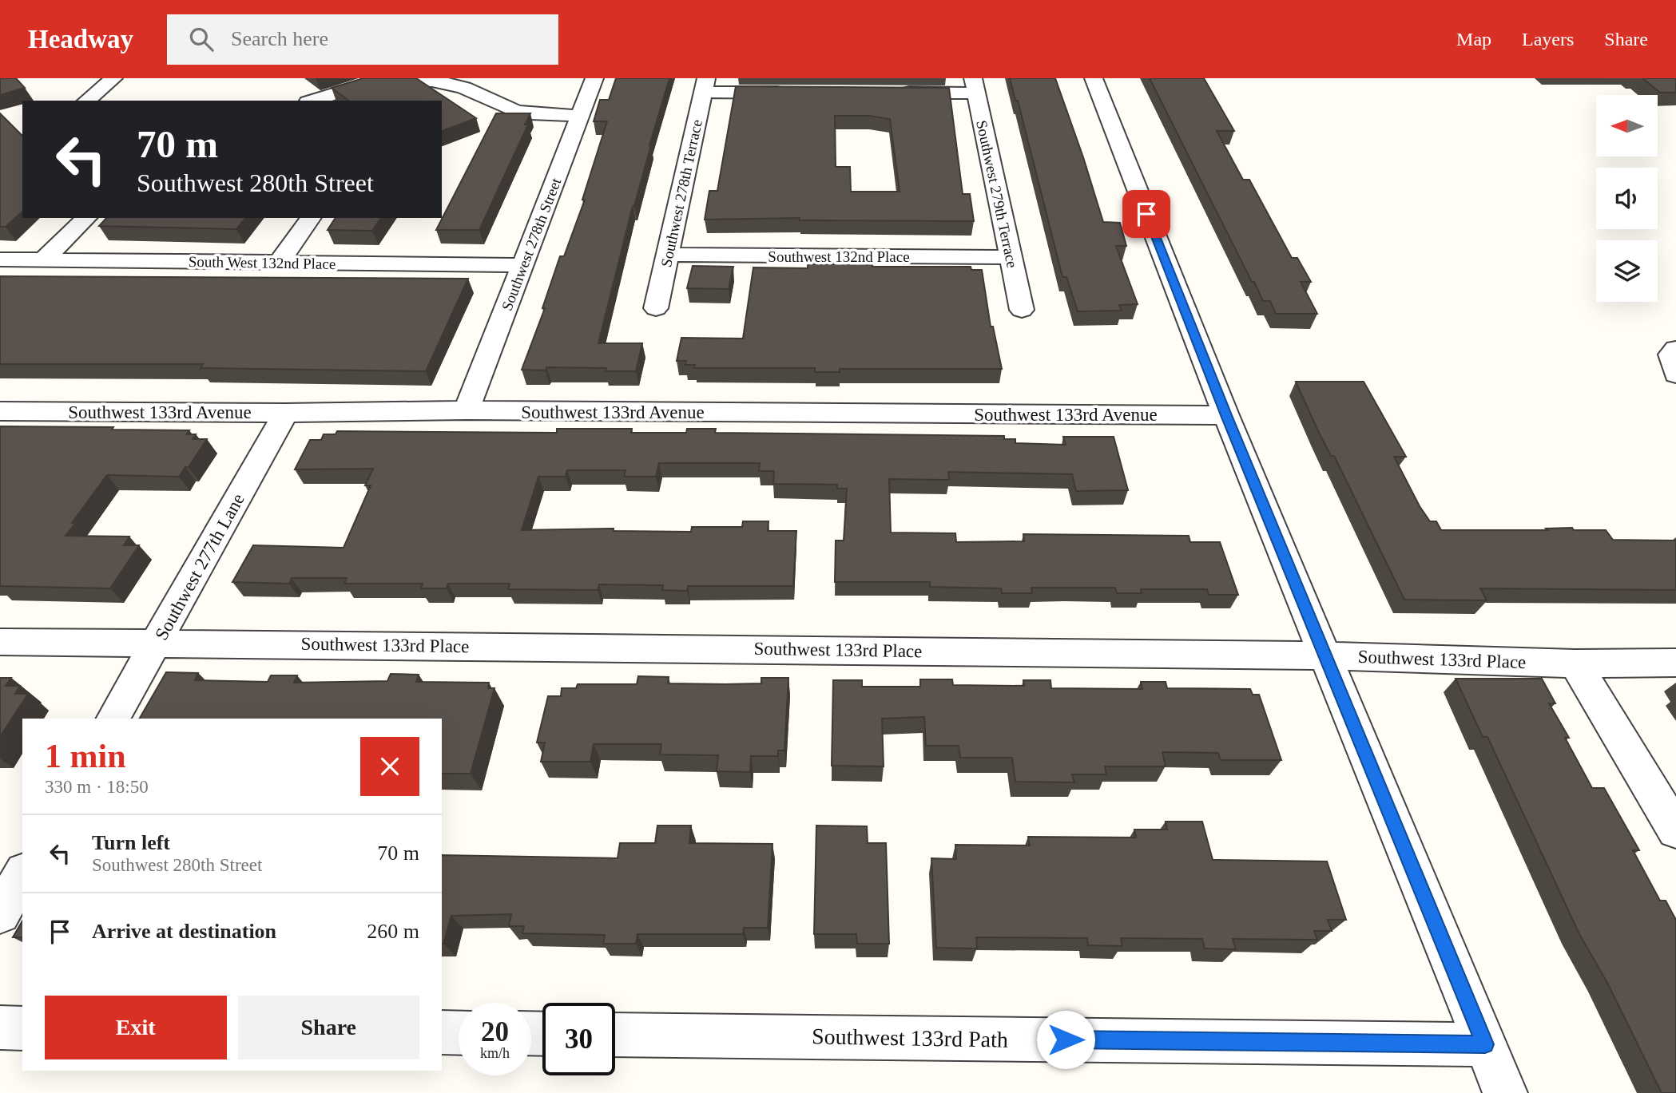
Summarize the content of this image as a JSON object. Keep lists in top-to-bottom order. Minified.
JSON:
{"streets":{"street":["Southwest 278th Terrace","Southwest 279th Terrace","Southwest 278th Street","Southwest 132nd Place","South West 132nd Place","Southwest 133rd Avenue","Southwest 277th Lane","Southwest 133rd Place","Southwest 133rd Path"]},"crossings":[["Southwest 278th Terrace","Southwest 132nd Place"],["Southwest 279th Terrace","Southwest 132nd Place"],["Southwest 278th Street","South West 132nd Place"],["Southwest 278th Street","Southwest 133rd Avenue"],["Southwest 133rd Avenue","Southwest 277th Lane"],["Southwest 277th Lane","Southwest 133rd Place"]],"north":"left","page":{"header":"Headway","search":"Search here","nav":["Map","Layers","Share"],"turn":["70 m","Southwest 280th Street"],"heading":["1 min","330 m · 18:50"],"list":[{"name":"Turn left","note":"Southwest 280th Street","value":"70 m"},{"name":"Arrive at destination","value":"260 m"}],"buttons":["Exit","Share"],"speed":"20 km/h","limit":"30"}}
